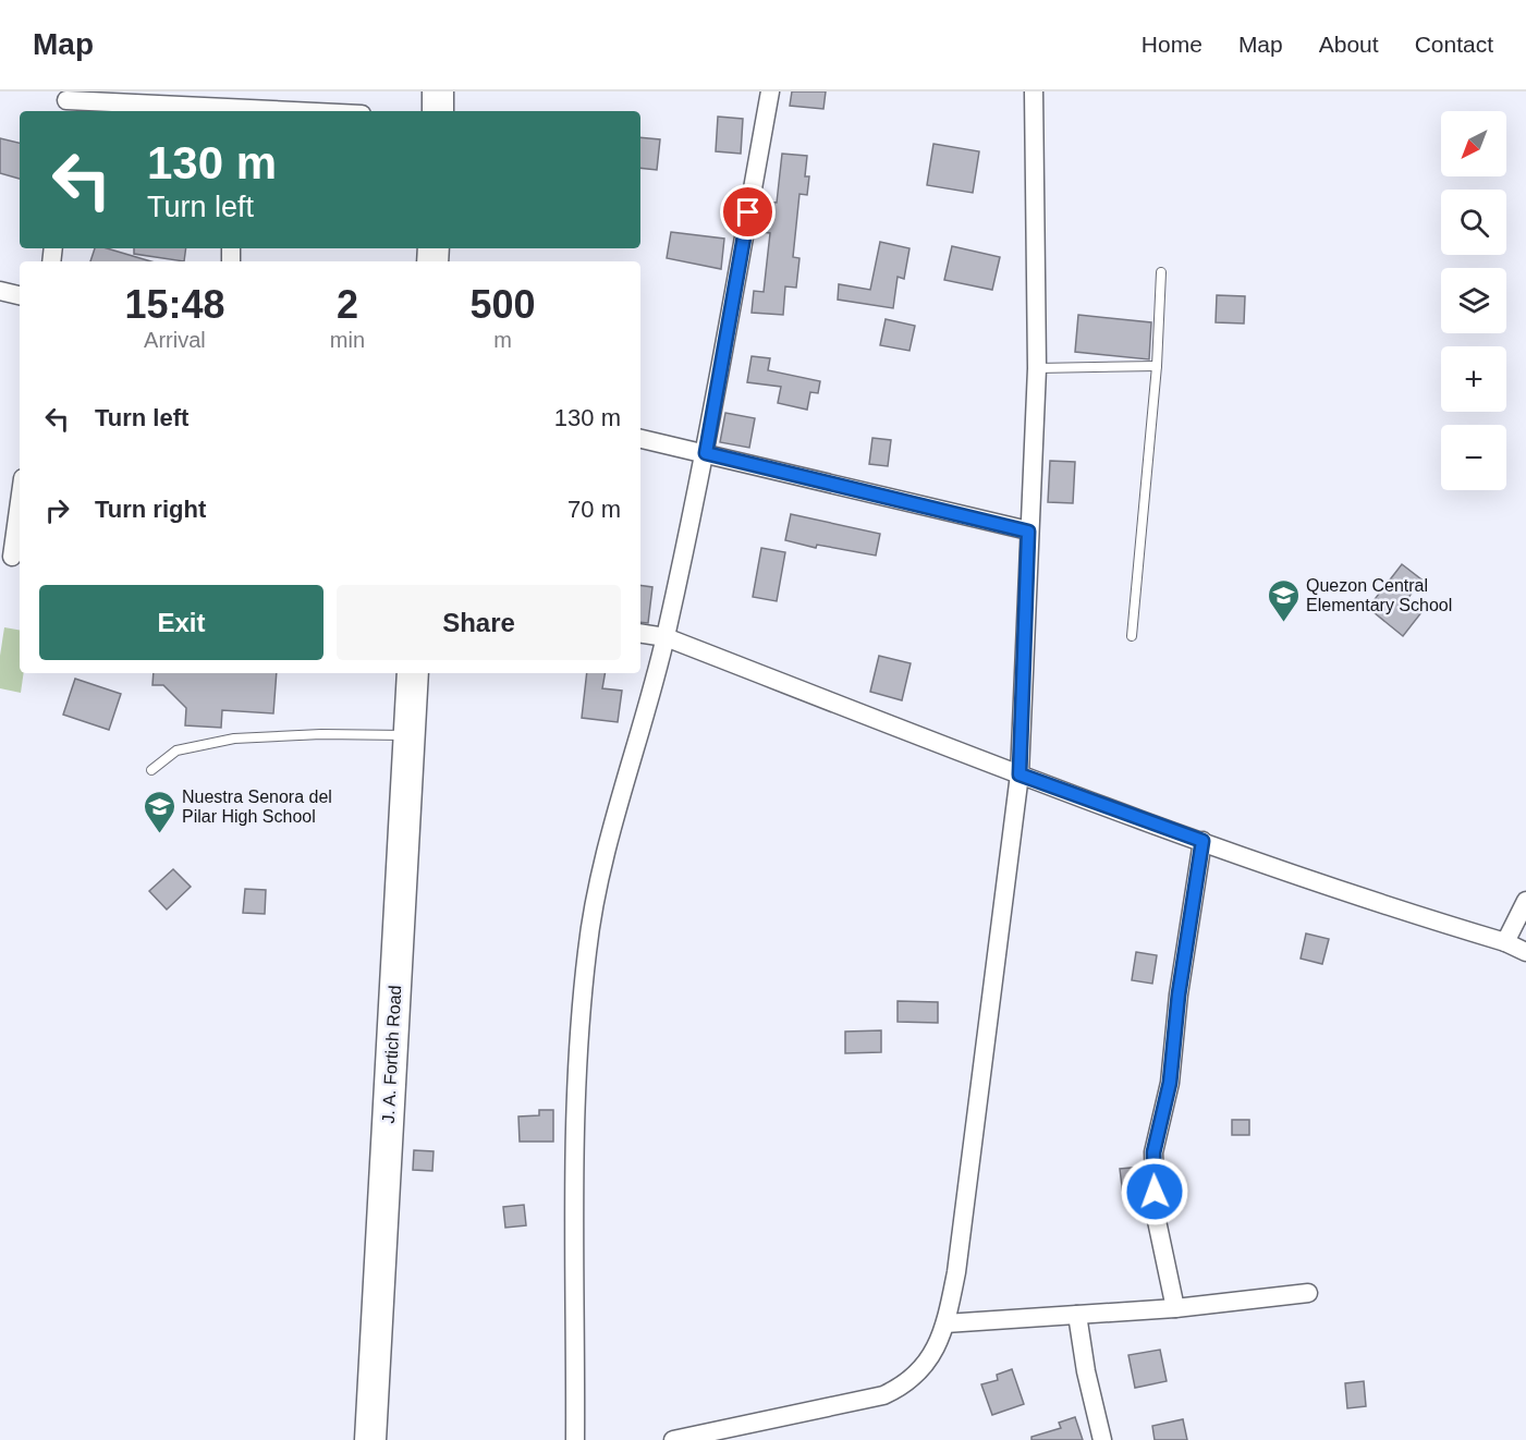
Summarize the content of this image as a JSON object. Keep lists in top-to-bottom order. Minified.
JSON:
{"streets":{"highway":["J. A. Fortich Road"]},"places":{"school or university":["Quezon Central Elementary School","Nuestra Senora del Pilar High School"]},"north":"bottom left","page":{"header":"Map","nav":["Home","Map","About","Contact"],"map_buttons":["+","−"],"turn":["130 m","Turn left"],"eta":["15:48","Arrival","2","min","500","m"],"list":[{"name":"Turn left","value":"130 m"},{"name":"Turn right","value":"70 m"}],"buttons":["Exit","Share"]}}
